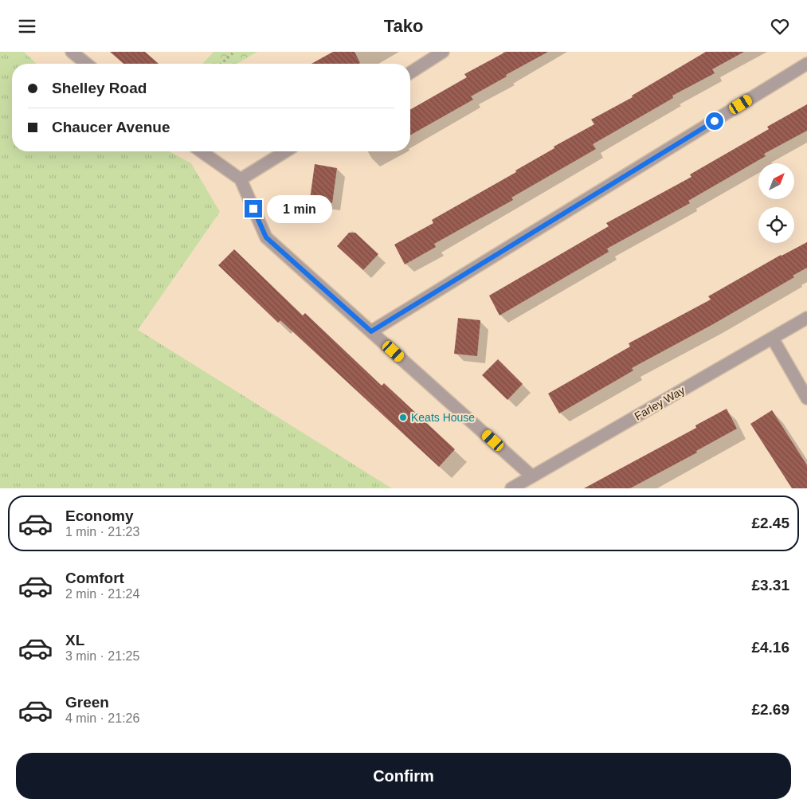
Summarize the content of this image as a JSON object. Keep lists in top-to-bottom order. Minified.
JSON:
{"streets":{"street":["Farley Way"]},"places":["Keats House"],"north":"top right","page":{"header":"Tako","banner":["Shelley Road","Chaucer Avenue"],"bubble":"1 min","list":[{"name":"Economy","note":"1 min · 21:23","value":"£2.45"},{"name":"Comfort","note":"2 min · 21:24","value":"£3.31"},{"name":"XL","note":"3 min · 21:25","value":"£4.16"},{"name":"Green","note":"4 min · 21:26","value":"£2.69"}],"buttons":"Confirm"}}
